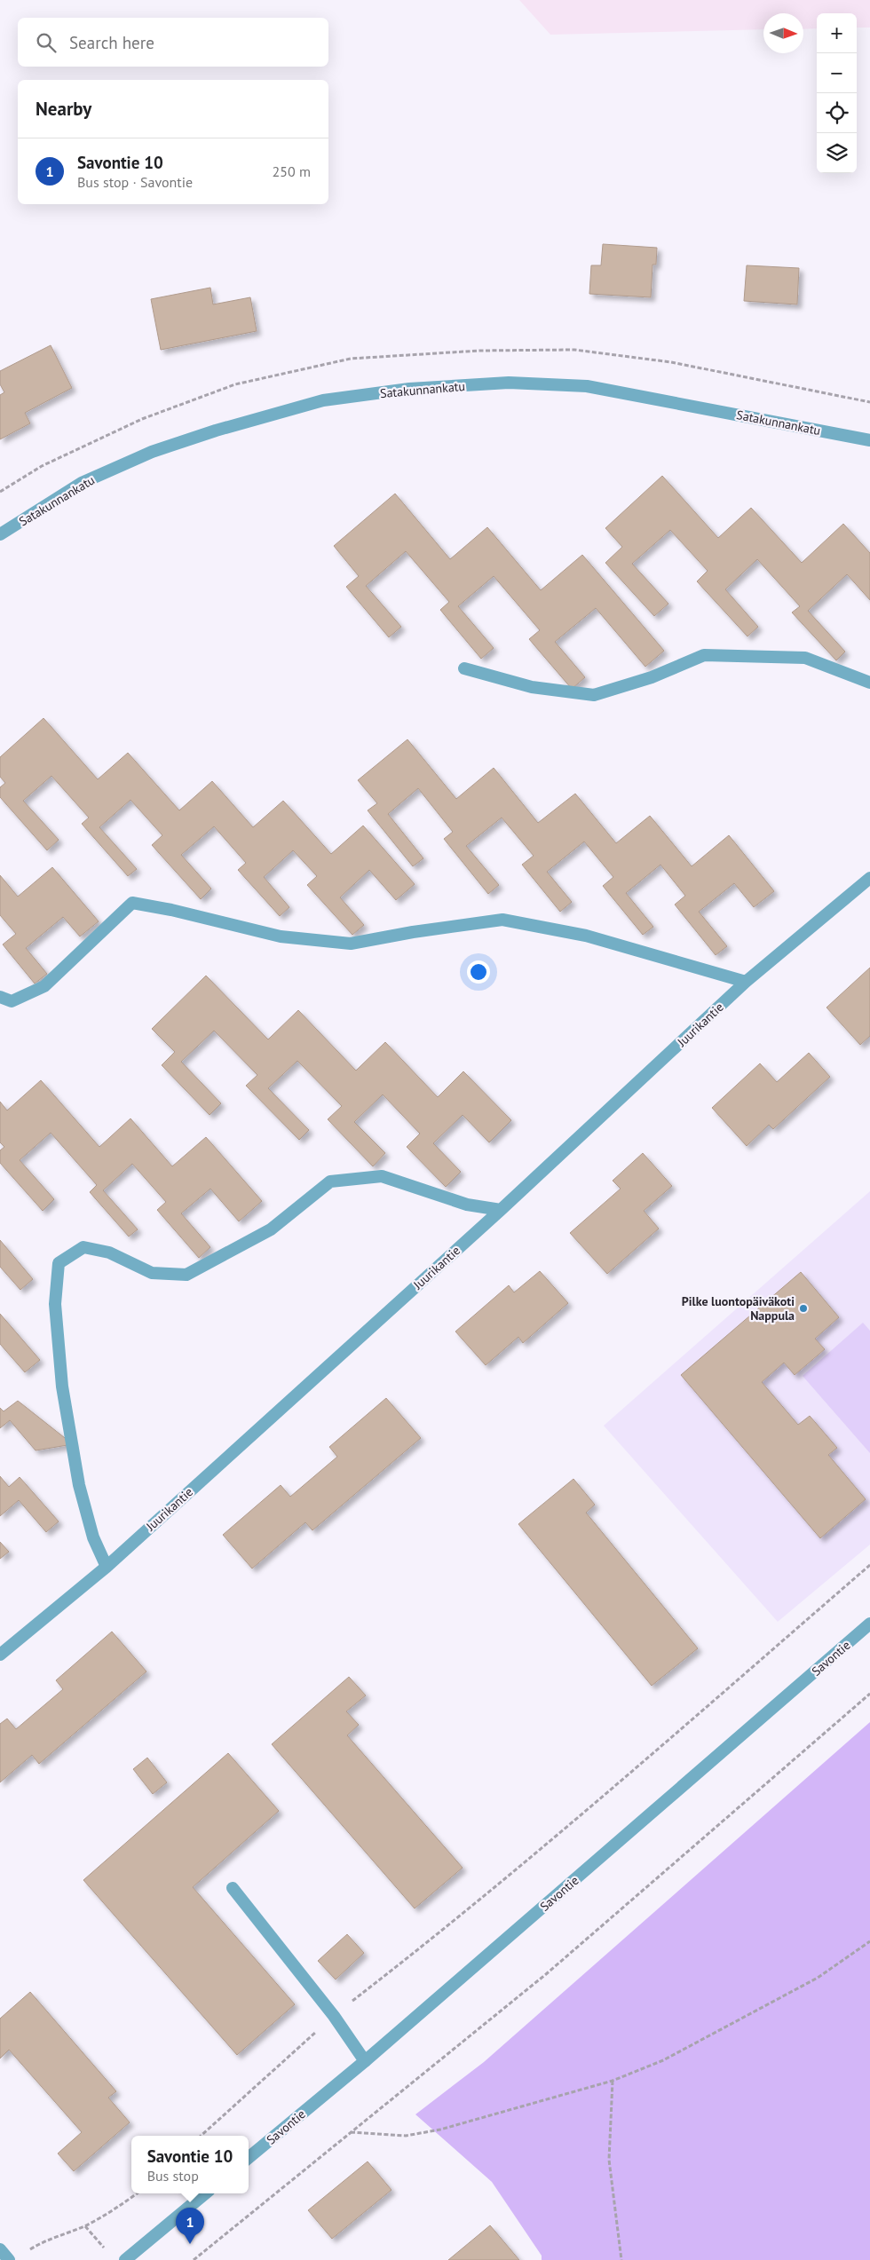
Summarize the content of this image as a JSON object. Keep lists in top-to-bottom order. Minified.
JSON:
{"streets":{"street":["Satakunnankatu","Juurikantie","Savontie"]},"places":["Pilke luontopäiväkoti Nappula"],"north":"right","page":{"map_buttons":["+","−"],"search":"Search here","heading":"Nearby","list":[{"mark":"1","name":"Savontie 10","note":"Bus stop · Savontie","value":"250 m"}],"popup":["Savontie 10","Bus stop"],"pins":"1"}}
